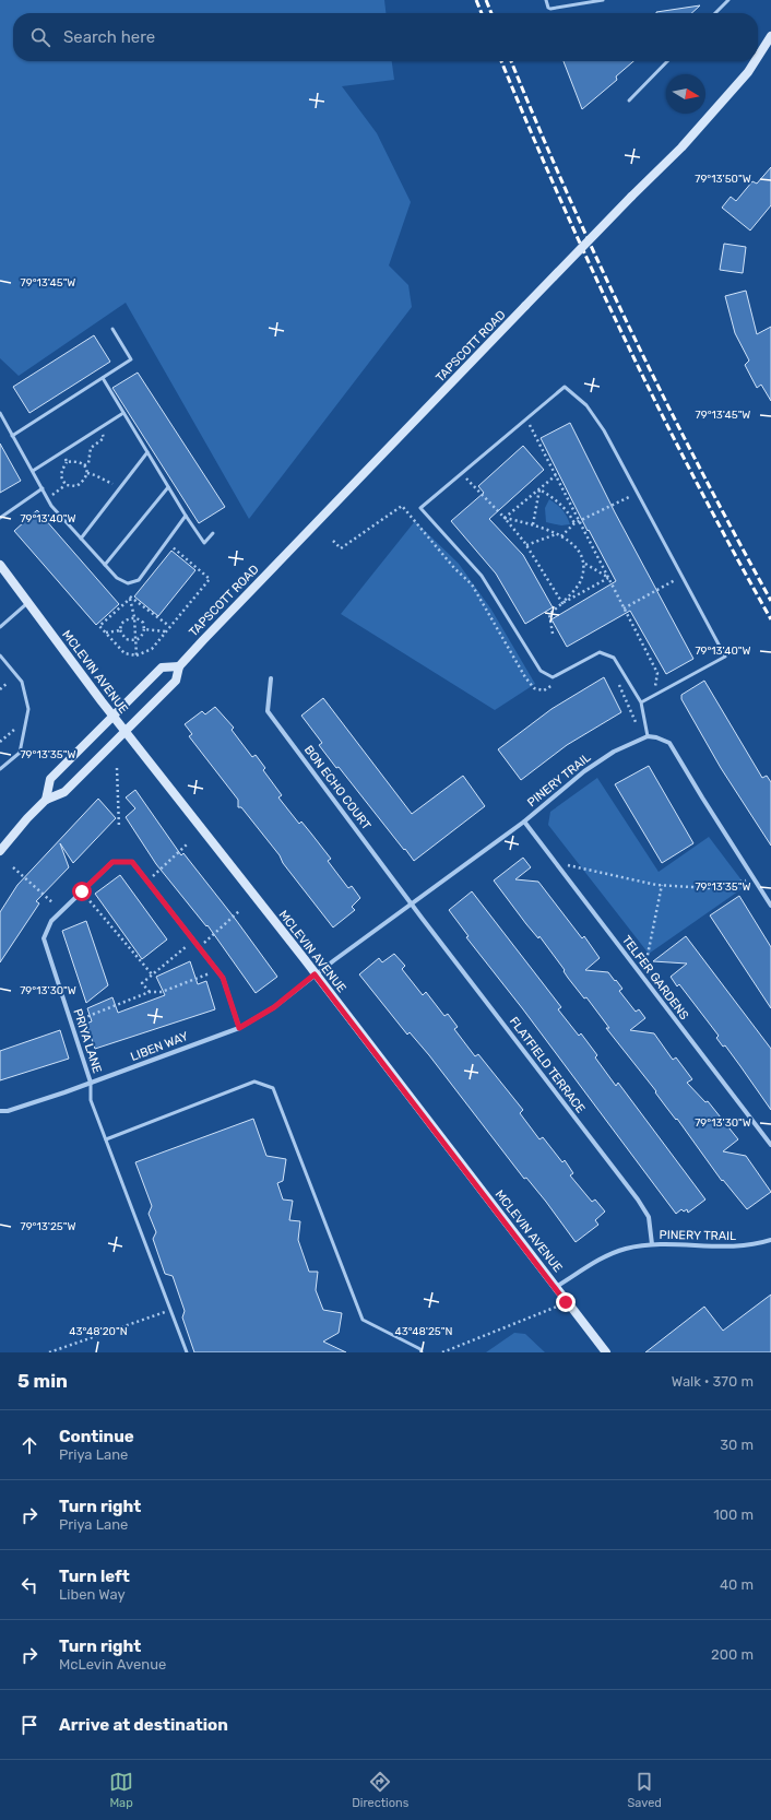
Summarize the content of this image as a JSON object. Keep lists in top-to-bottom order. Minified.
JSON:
{"streets":{"street":["TAPSCOTT ROAD","MCLEVIN AVENUE","PINERY TRAIL","BON ECHO COURT","TELFER GARDENS","PRIYA LANE","LIBEN WAY","FLATFIELD TERRACE"]},"crossings":[["TAPSCOTT ROAD","MCLEVIN AVENUE"],["MCLEVIN AVENUE","PINERY TRAIL"],["MCLEVIN AVENUE","LIBEN WAY"],["PINERY TRAIL","BON ECHO COURT"],["PINERY TRAIL","TELFER GARDENS"],["PINERY TRAIL","LIBEN WAY"],["PINERY TRAIL","FLATFIELD TERRACE"],["BON ECHO COURT","FLATFIELD TERRACE"],["PRIYA LANE","LIBEN WAY"]],"north":"right","page":{"search":"Search here","heading":["5 min","Walk · 370 m"],"list":[["Continue","Priya Lane","30 m"],["Turn right","Priya Lane","100 m"],["Turn left","Liben Way","40 m"],["Turn right","McLevin Avenue","200 m"],"Arrive at destination"],"nav":["Map","Directions","Saved"]},"coordinates":["79°13'50\"W","79°13'45\"W","79°13'40\"W","79°13'35\"W","79°13'30\"W","79°13'25\"W","43°48'20\"N","43°48'25\"N"]}
